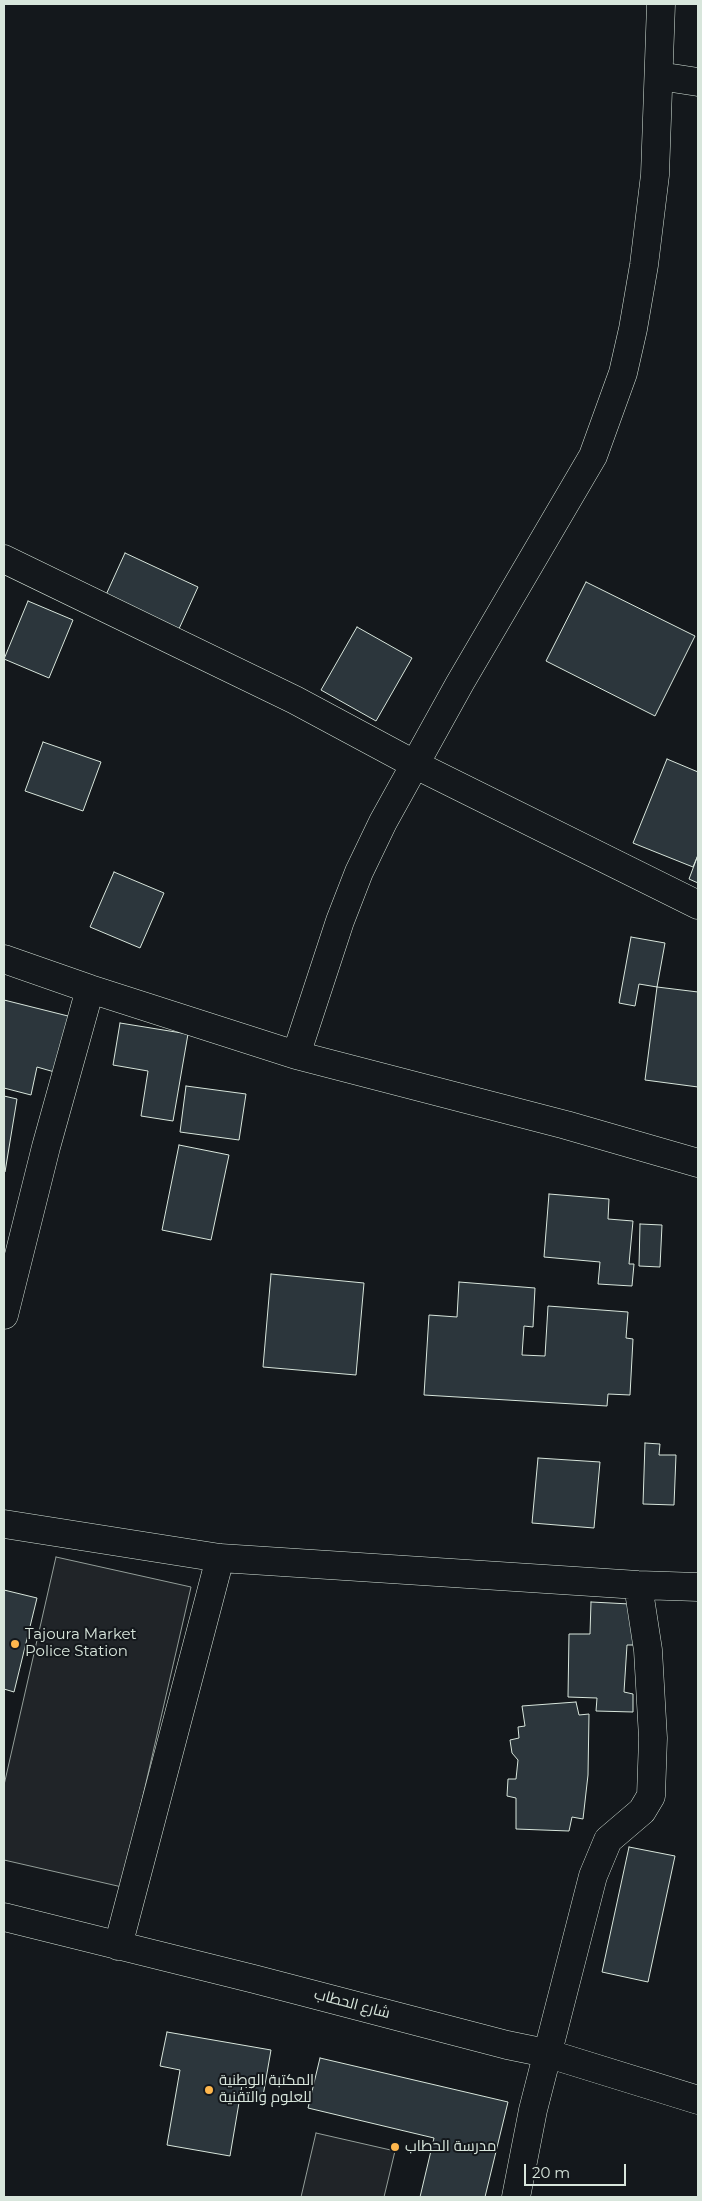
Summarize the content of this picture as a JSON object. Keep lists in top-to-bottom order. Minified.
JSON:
{"streets":{"street":["شارع الحطاب"]},"places":["Tajoura Market Police Station","المكتبة الوطنية للعلوم والتقنية","مدرسة الحطاب"],"scale_bar":"20 m"}
